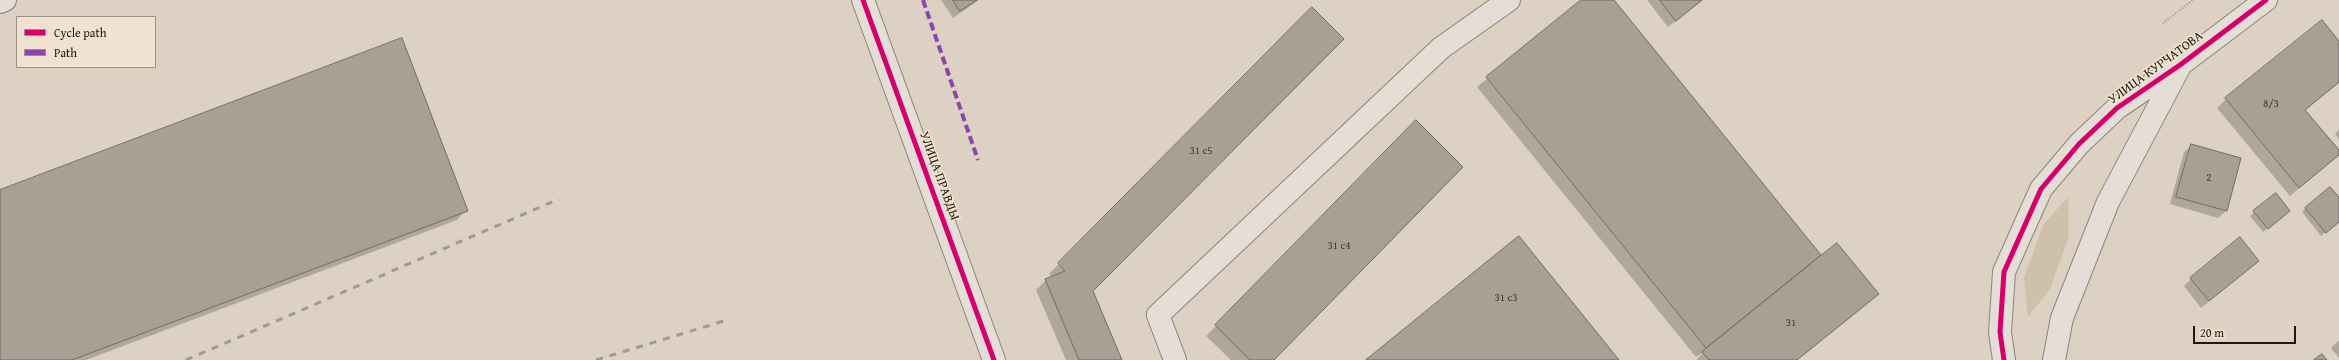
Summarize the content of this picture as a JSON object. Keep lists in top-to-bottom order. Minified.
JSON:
{"streets":{"street":["УЛИЦА КУРЧАТОВА","УЛИЦА ПРАВДЫ"]},"house_numbers":["8/3","31 с5","2","31 с4","31 с3","31"],"legend":["Cycle path","Path"],"scale_bar":"20 m"}
